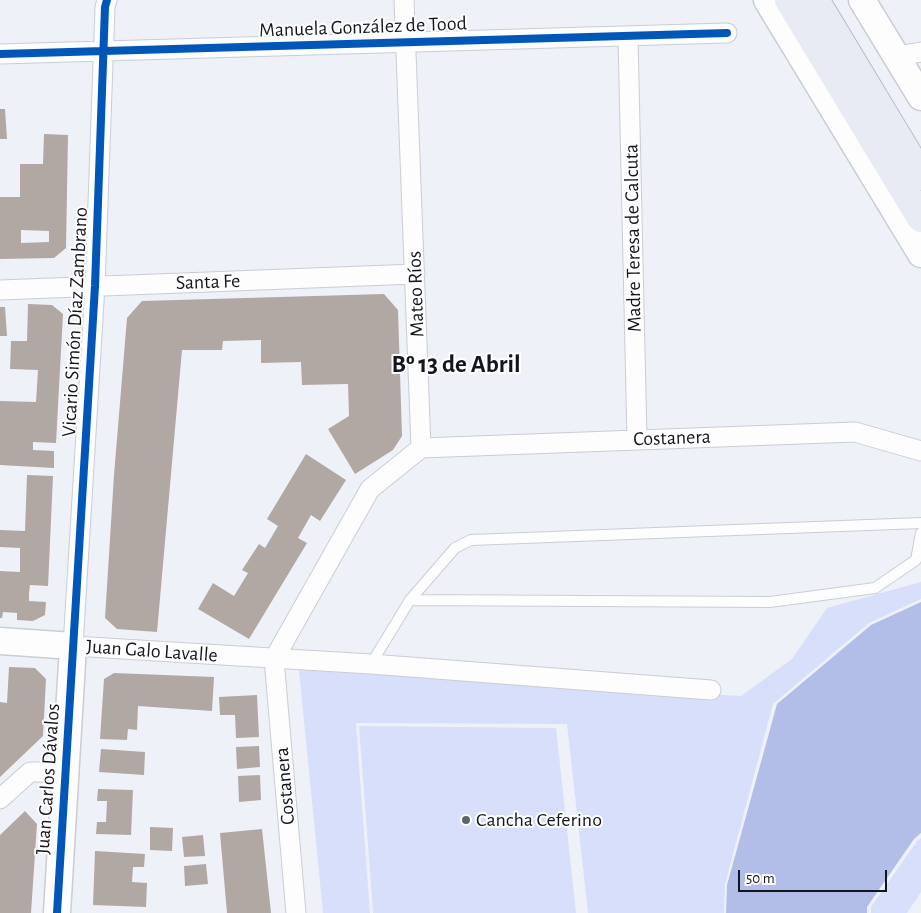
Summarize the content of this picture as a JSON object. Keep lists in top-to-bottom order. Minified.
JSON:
{"streets":{"street":["Manuela González de Tood","Madre Teresa de Calcuta","Santa Fe","Mateo Ríos","Vicario Simón Díaz Zambrano","Costanera","Juan Galo Lavalle","Juan Carlos Dávalos"]},"crossings":[["Manuela González de Tood","Madre Teresa de Calcuta"],["Manuela González de Tood","Mateo Ríos"],["Manuela González de Tood","Vicario Simón Díaz Zambrano"],["Madre Teresa de Calcuta","Costanera"],["Santa Fe","Mateo Ríos"],["Santa Fe","Vicario Simón Díaz Zambrano"],["Mateo Ríos","Costanera"],["Vicario Simón Díaz Zambrano","Juan Galo Lavalle"],["Vicario Simón Díaz Zambrano","Juan Carlos Dávalos"],["Costanera","Juan Galo Lavalle"],["Juan Galo Lavalle","Juan Carlos Dávalos"]],"districts":["Bº 13 de Abril"],"places":["Cancha Ceferino"],"scale_bar":"50 m"}
